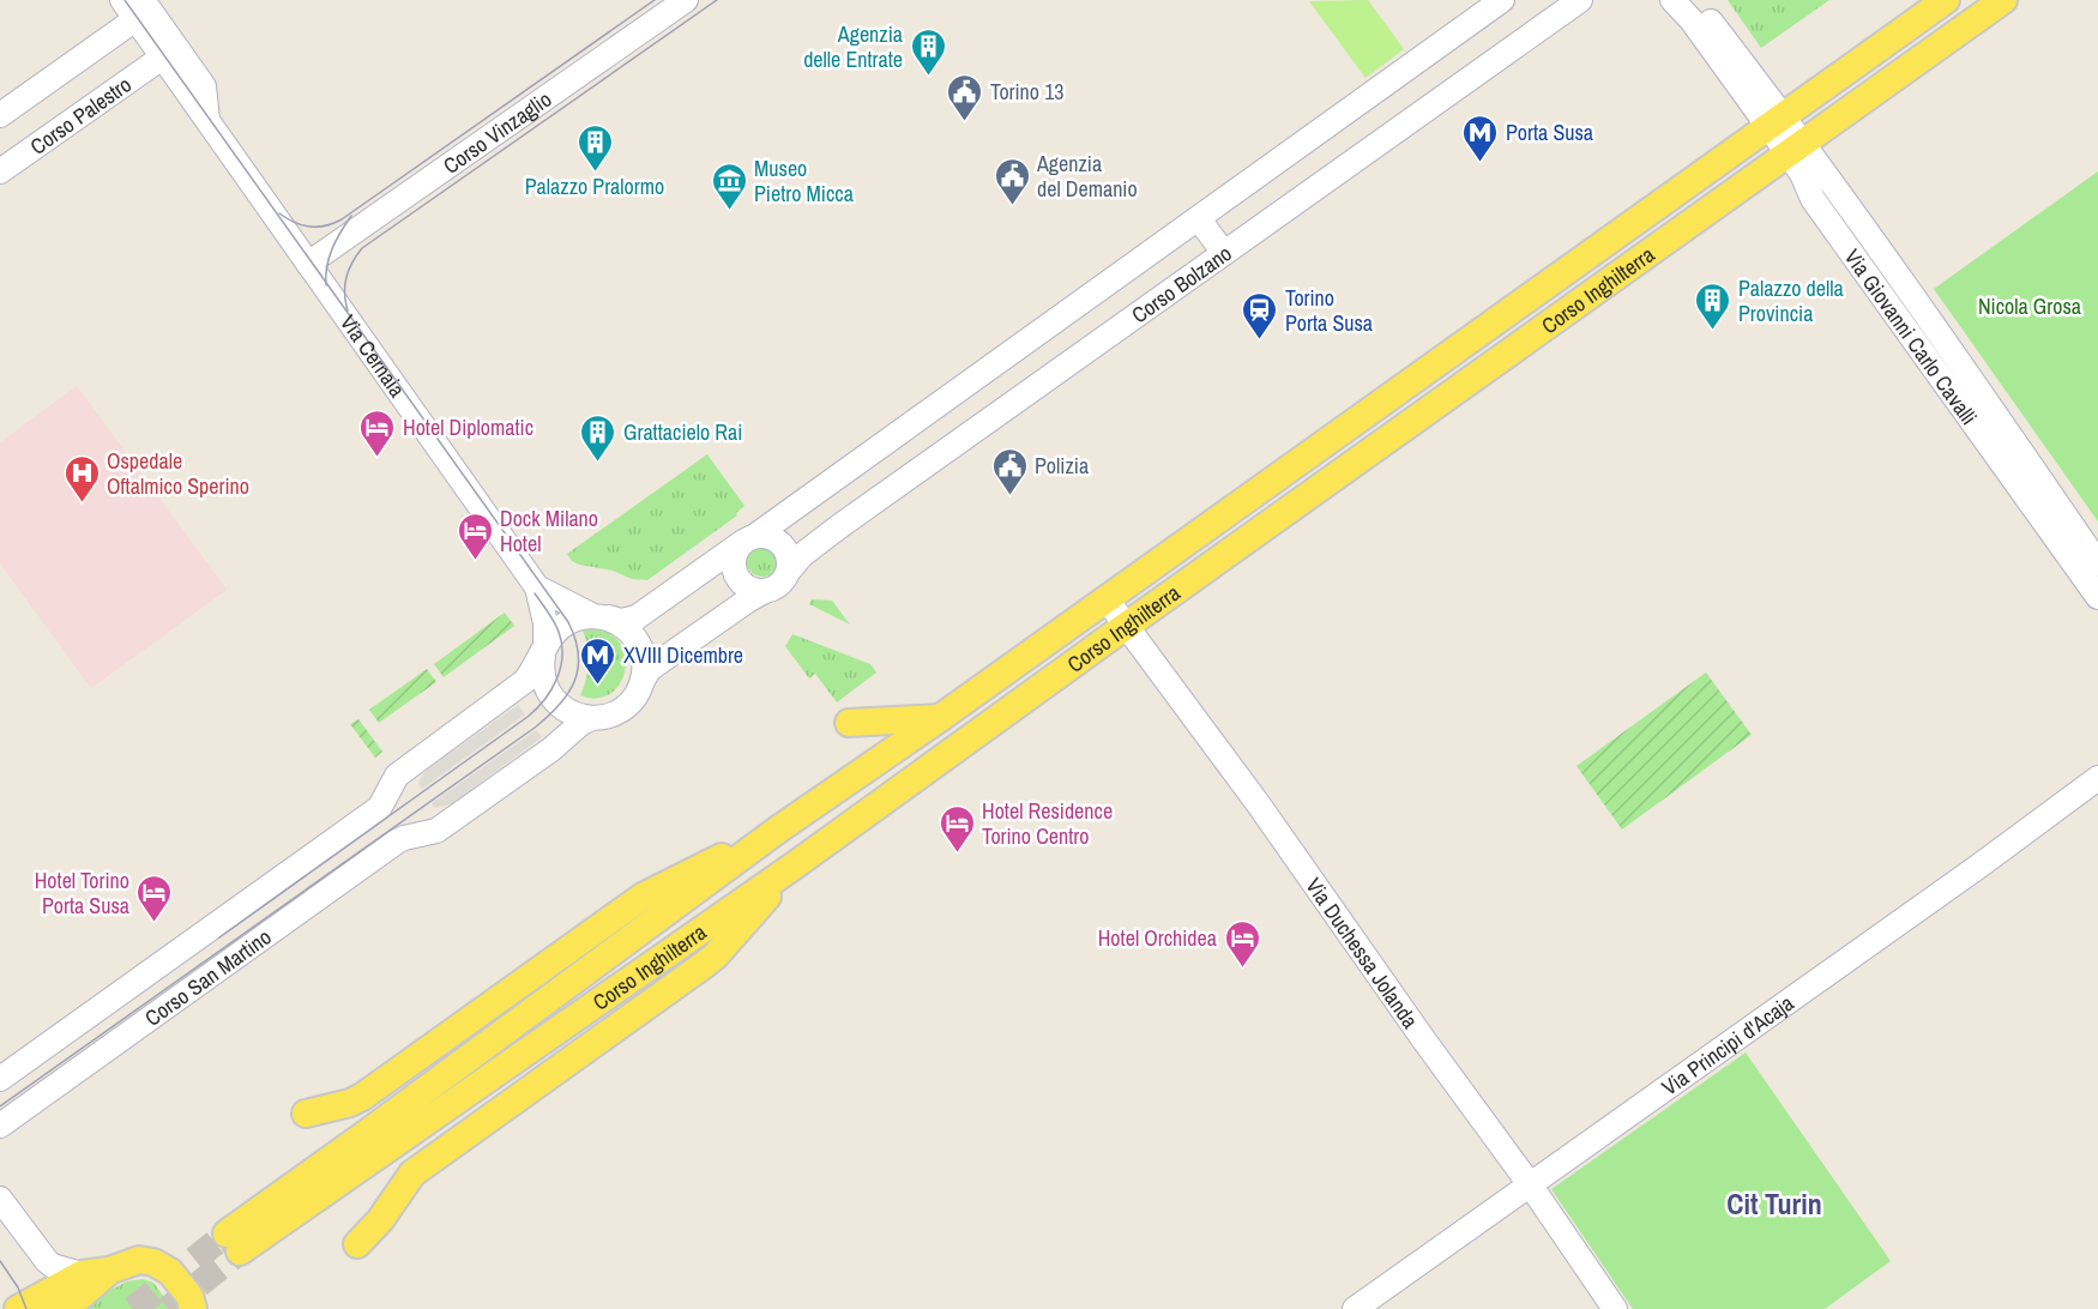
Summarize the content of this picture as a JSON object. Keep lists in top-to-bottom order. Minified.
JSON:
{"streets":{"main road":["Corso Inghilterra"],"street":["Corso Palestro","Corso Vinzaglio","Corso Bolzano","Via Giovanni Carlo Cavalli","Via Cernaia","Via Duchessa Jolanda","Corso San Martino","Via Principi d'Acaja"]},"crossings":[["Corso Palestro","Via Cernaia"],["Corso Vinzaglio","Via Cernaia"],["Corso Bolzano","Via Cernaia"],["Corso Bolzano","Corso San Martino"],["Corso Inghilterra","Via Giovanni Carlo Cavalli"],["Corso Inghilterra","Via Duchessa Jolanda"],["Via Cernaia","Corso San Martino"],["Via Duchessa Jolanda","Via Principi d'Acaja"]],"districts":["Cit Turin"],"parks":["Nicola Grosa"],"places":{"building":["Agenzia delle Entrate","Palazzo Pralormo","Palazzo della Provincia","Grattacielo Rai"],"public building":["Torino 13","Agenzia del Demanio","Polizia"],"metro station":["Porta Susa","XVIII Dicembre"],"museum":["Museo Pietro Micca"],"station":["Torino Porta Susa"],"hotel":["Hotel Diplomatic","Dock Milano Hotel","Hotel Residence Torino Centro","Hotel Torino Porta Susa","Hotel Orchidea"],"hospital":["Ospedale Oftalmico Sperino"]}}
